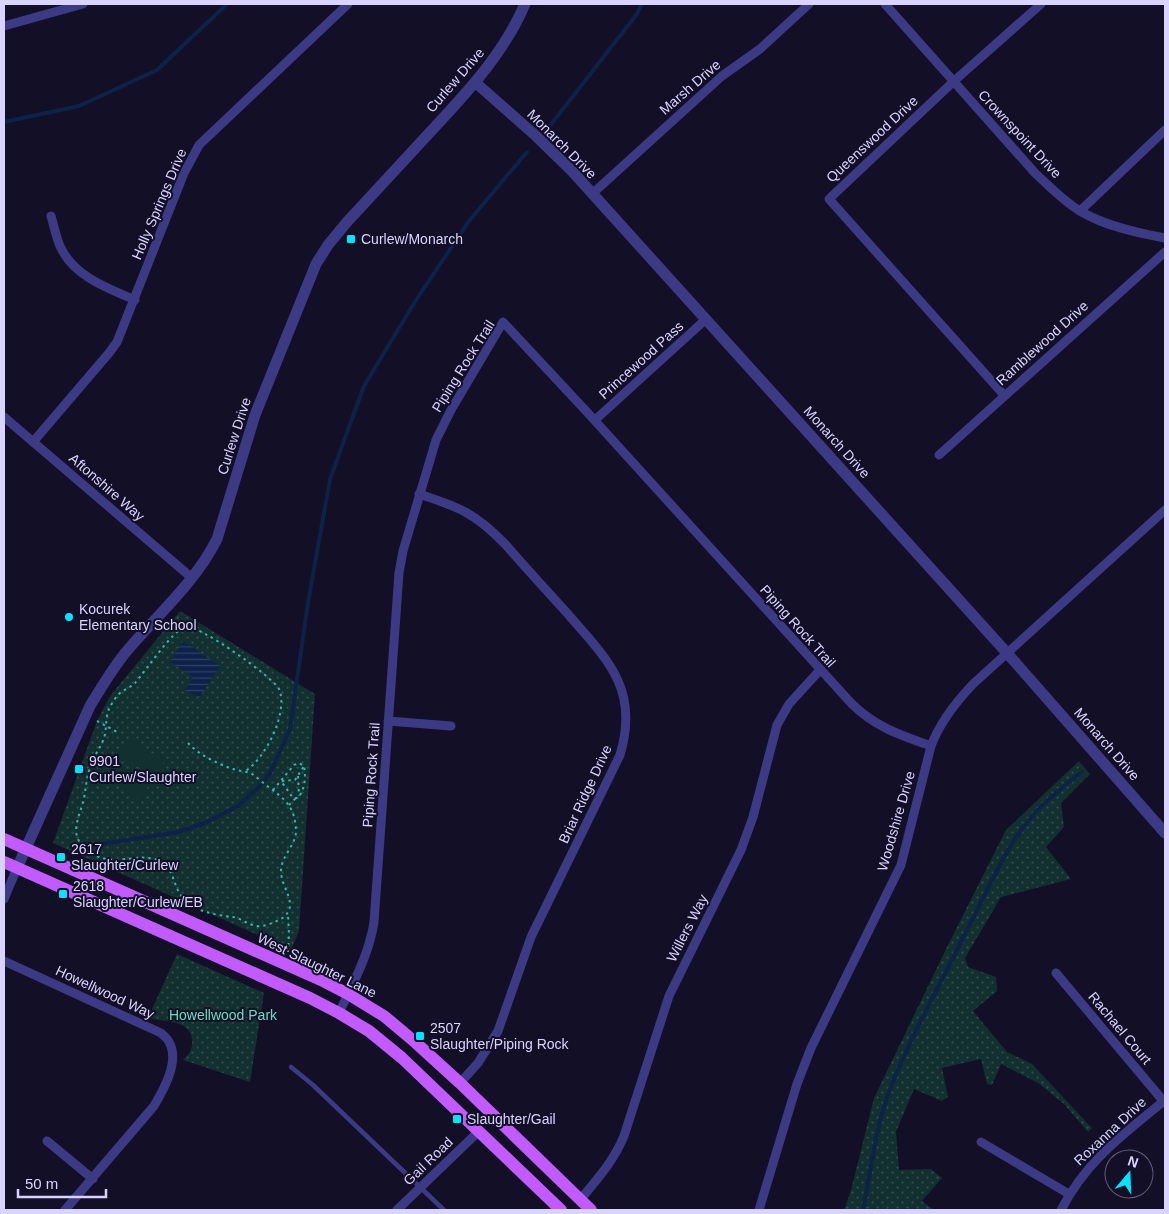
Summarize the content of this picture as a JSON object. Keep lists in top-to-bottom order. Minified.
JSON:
{"streets":{"main road":["West Slaughter Lane"],"street":["Curlew Drive","Marsh Drive","Crownspoint Drive","Queenswood Drive","Monarch Drive","Holly Springs Drive","Ramblewood Drive","Princewood Pass","Piping Rock Trail","Aftonshire Way","Briar Ridge Drive","Woodshire Drive","Willers Way","Howellwood Way","Rachael Court","Roxanna Drive","Gail Road"]},"crossings":[["Curlew Drive","Monarch Drive"],["Curlew Drive","Aftonshire Way"],["Curlew Drive","West Slaughter Lane"],["Marsh Drive","Monarch Drive"],["Crownspoint Drive","Queenswood Drive"],["Queenswood Drive","Ramblewood Drive"],["Monarch Drive","Princewood Pass"],["Monarch Drive","Woodshire Drive"],["Holly Springs Drive","Aftonshire Way"],["Princewood Pass","Piping Rock Trail"],["Piping Rock Trail","Briar Ridge Drive"],["Piping Rock Trail","Woodshire Drive"],["Piping Rock Trail","Willers Way"],["Piping Rock Trail","West Slaughter Lane"],["Briar Ridge Drive","West Slaughter Lane"],["Willers Way","West Slaughter Lane"],["Rachael Court","Roxanna Drive"]],"parks":["Howellwood Park"],"places":{"transit":["Curlew/Monarch","9901 Curlew/Slaughter","2617 Slaughter/Curlew","2618 Slaughter/Curlew/EB","2507 Slaughter/Piping Rock","Slaughter/Gail"],"other":["Kocurek Elementary School"]},"scale_bar":"50 m","north":"top"}
